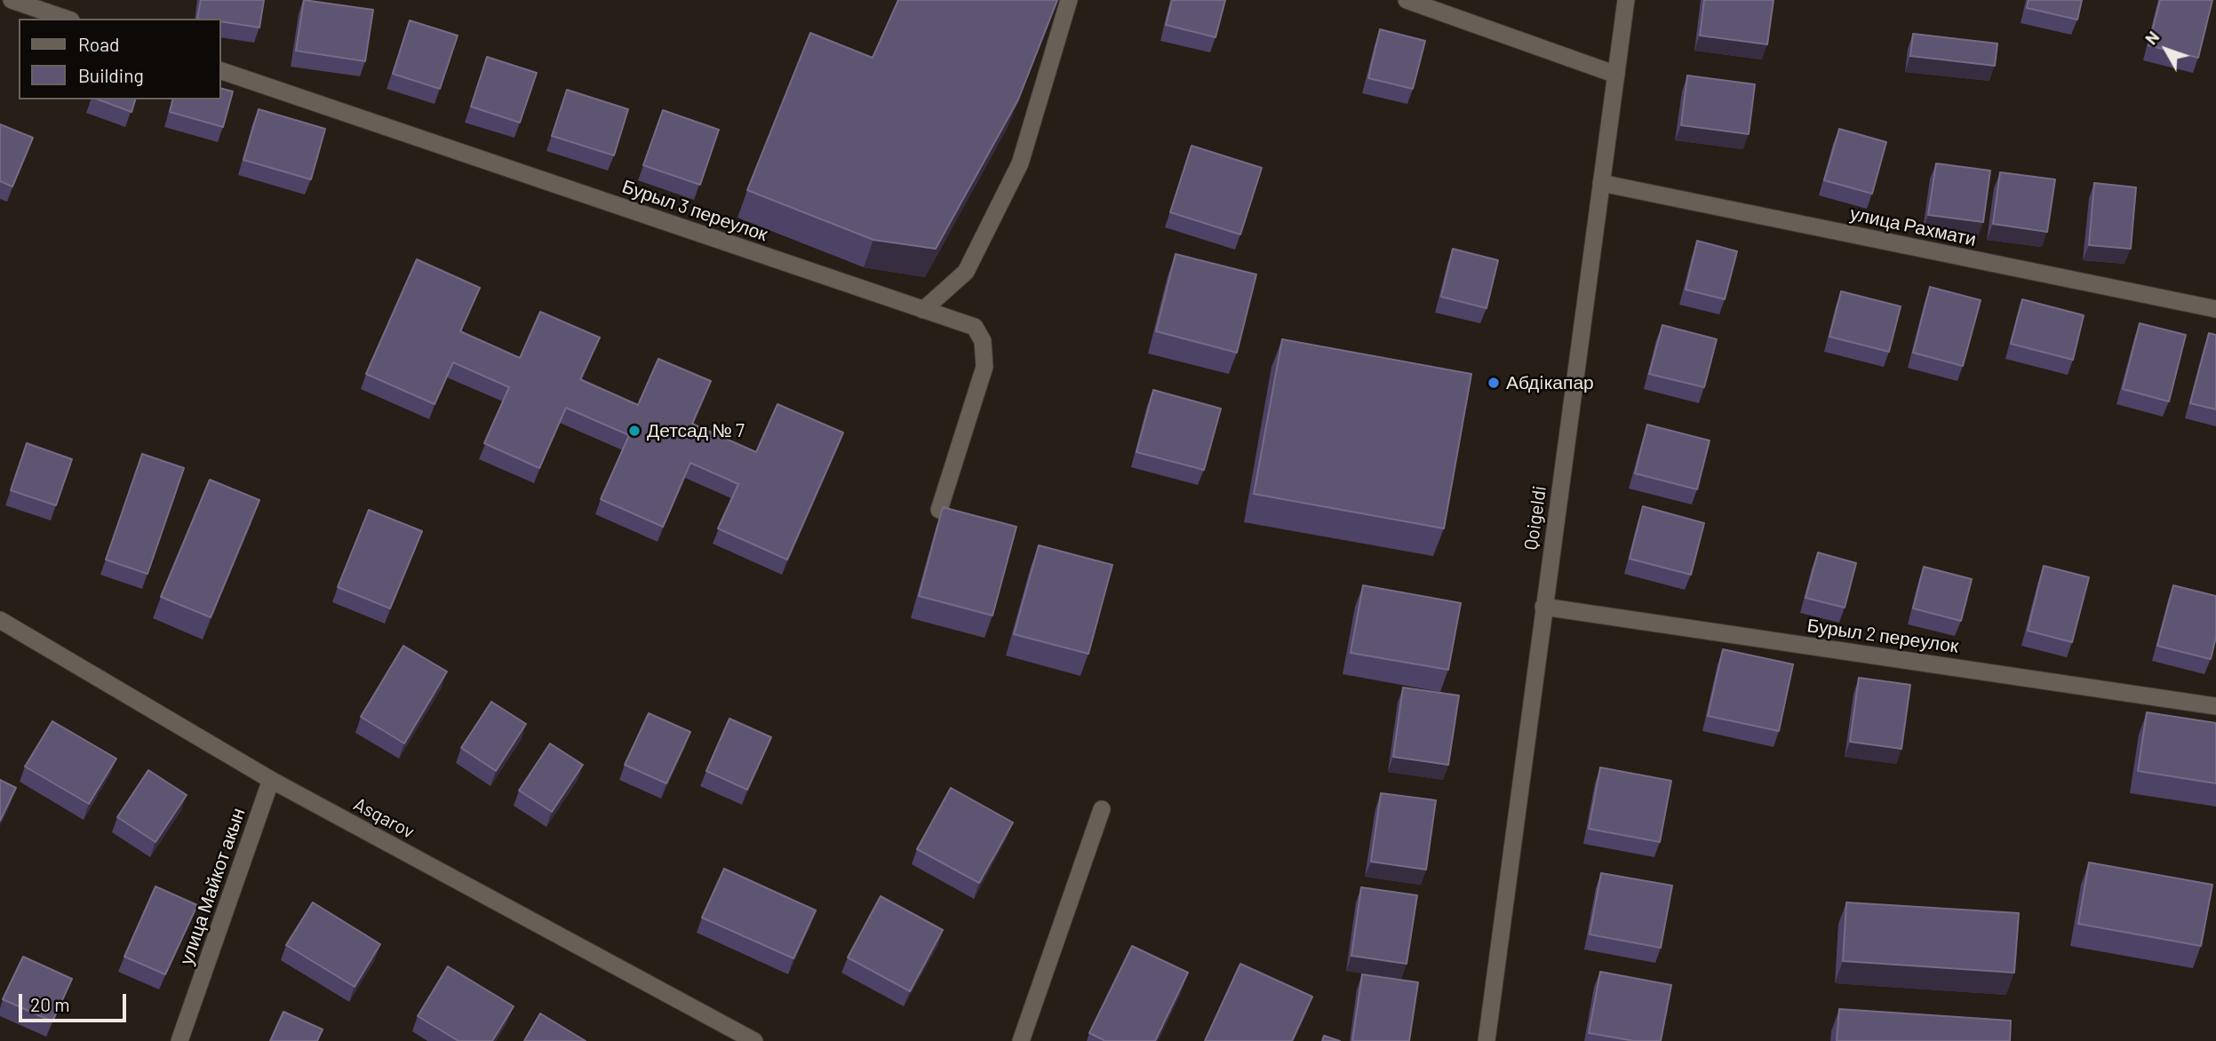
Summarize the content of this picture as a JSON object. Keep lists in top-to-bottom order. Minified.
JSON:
{"streets":{"street":["Бурыл 3 переулок","улица Рахмати","Qoigeldi","Бурыл 2 переулок","Asqarov","улица Майкот акын"]},"crossings":[["улица Рахмати","Qoigeldi"],["Qoigeldi","Бурыл 2 переулок"],["Asqarov","улица Майкот акын"]],"places":["Абдiкапар","Детсад № 7"],"legend":["Road","Building"],"scale_bar":"20 m","north":"top left"}
